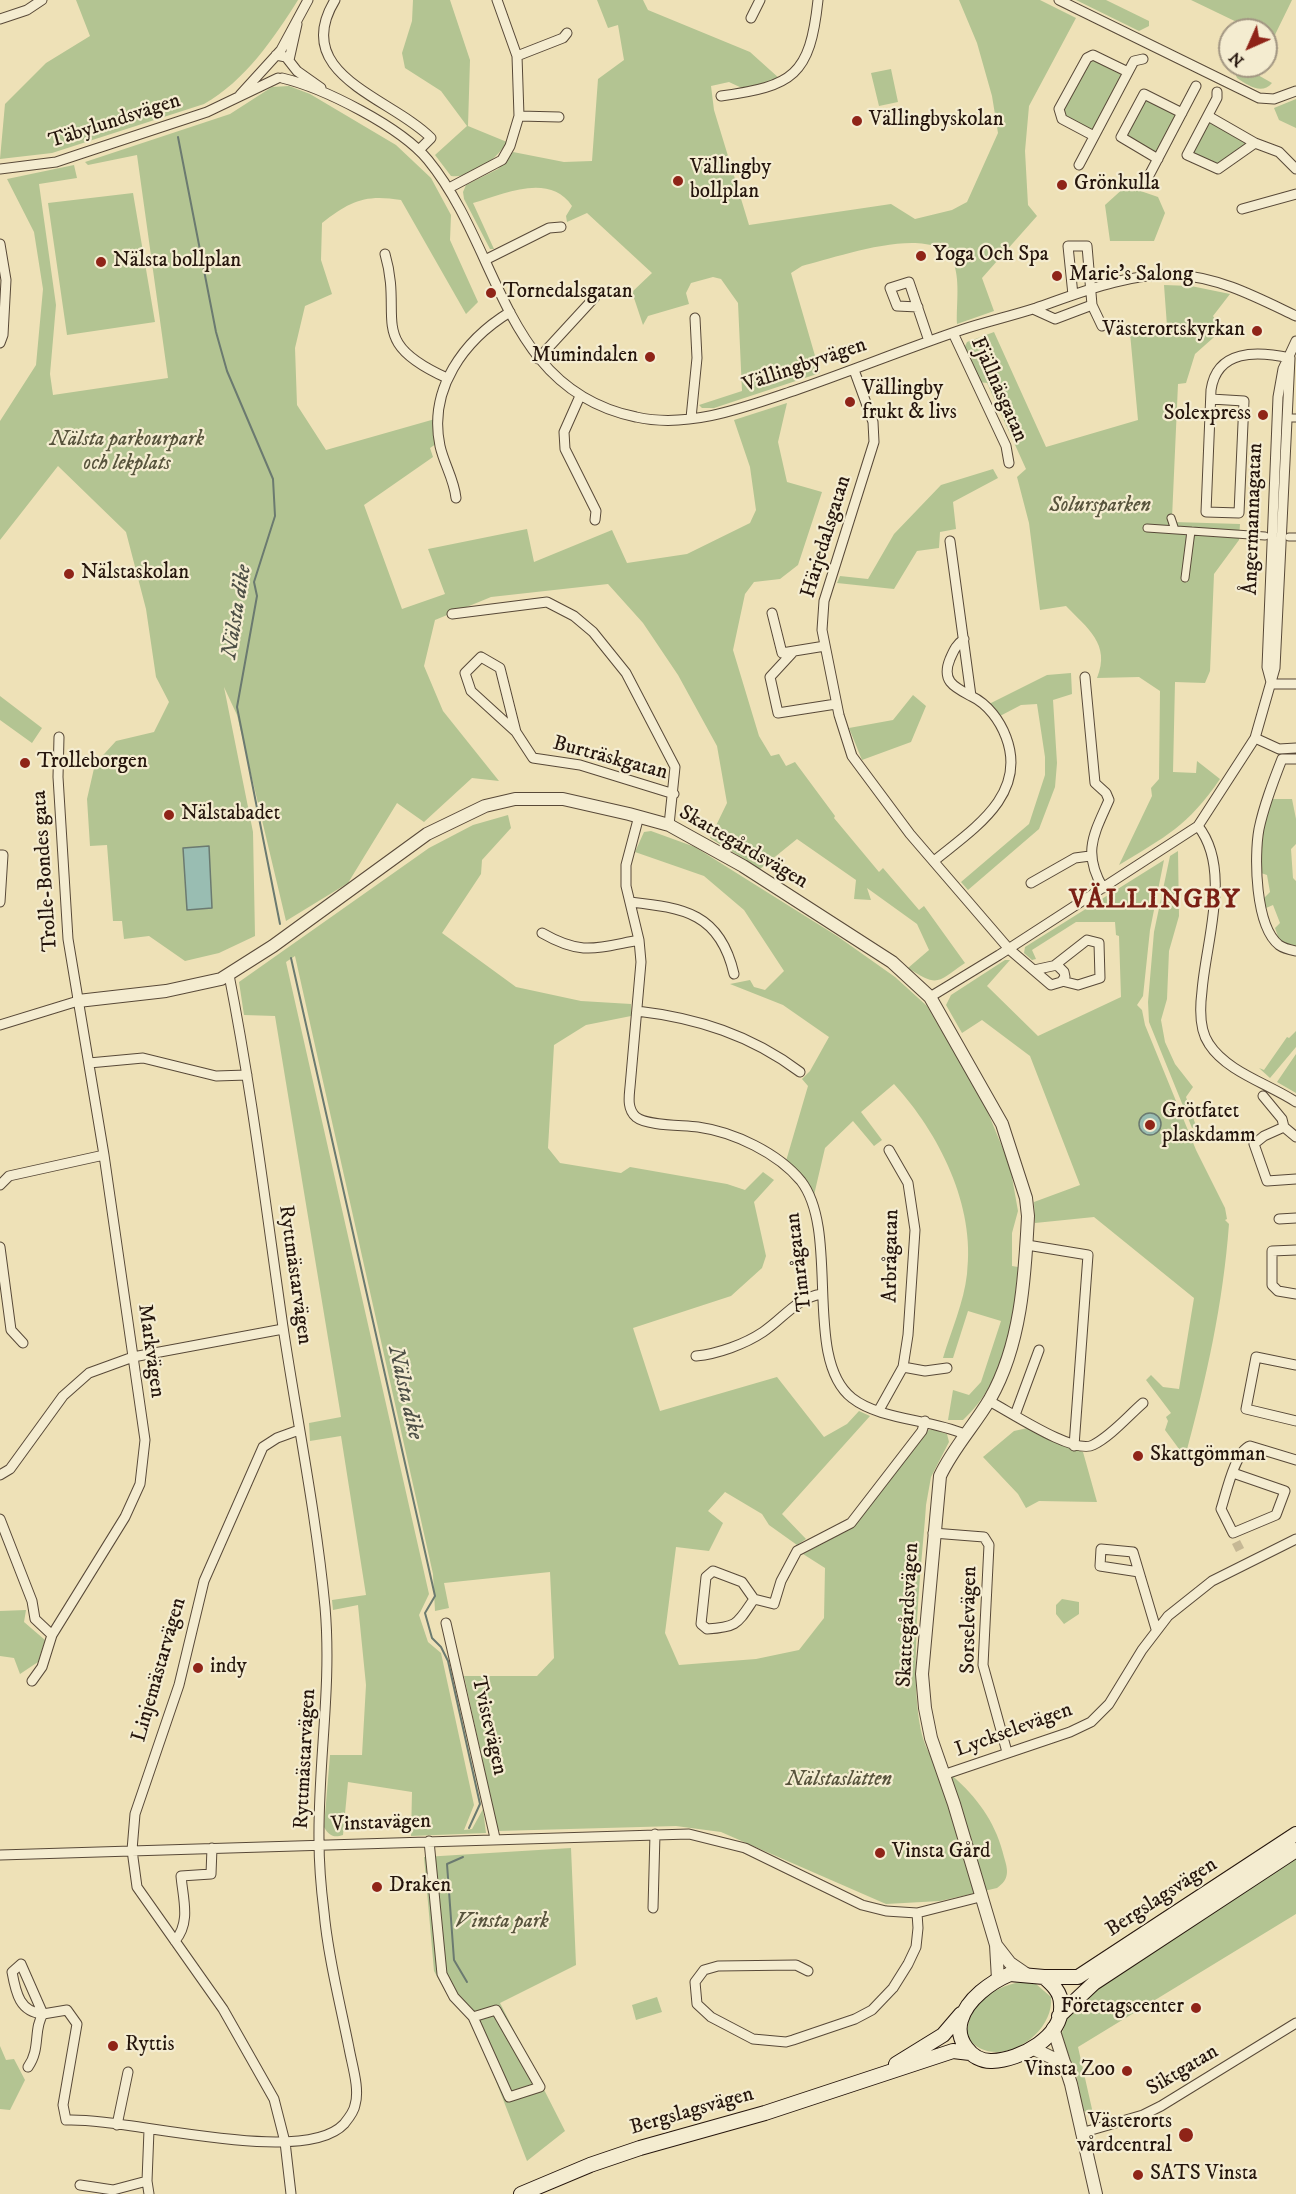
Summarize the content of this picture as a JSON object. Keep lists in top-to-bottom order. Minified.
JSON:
{"streets":{"main road":["Bergslagsvägen"],"street":["Täbylundsvägen","Vällingbyvägen","Fjällnäsgatan","Ångermannagatan","Härjedalsgatan","Burträskgatan","Skattegårdsvägen","Trolle-Bondes gata","Arbrågatan","Timrågatan","Ryttmästarvägen","Markvägen","Sorselevägen","Linjemästarvägen","Tvistevägen","Lyckselevägen","Vinstavägen","Siktgatan"]},"crossings":[["Täbylundsvägen","Vällingbyvägen"],["Vällingbyvägen","Fjällnäsgatan"],["Vällingbyvägen","Härjedalsgatan"],["Ångermannagatan","Härjedalsgatan"],["Ångermannagatan","Skattegårdsvägen"],["Burträskgatan","Skattegårdsvägen"],["Skattegårdsvägen","Trolle-Bondes gata"],["Skattegårdsvägen","Timrågatan"],["Skattegårdsvägen","Ryttmästarvägen"],["Skattegårdsvägen","Markvägen"],["Skattegårdsvägen","Sorselevägen"],["Skattegårdsvägen","Lyckselevägen"],["Skattegårdsvägen","Vinstavägen"],["Skattegårdsvägen","Bergslagsvägen"],["Trolle-Bondes gata","Markvägen"],["Arbrågatan","Timrågatan"],["Ryttmästarvägen","Linjemästarvägen"],["Ryttmästarvägen","Vinstavägen"],["Sorselevägen","Lyckselevägen"],["Linjemästarvägen","Vinstavägen"],["Tvistevägen","Vinstavägen"]],"districts":["VÄLLINGBY"],"water":["Nälsta dike"],"parks":["Nälsta parkourpark och lekplats","Solursparken","Nälstaslätten","Vinsta park"],"places":["Vällingbyskolan","Vällingby bollplan","Grönkulla","Yoga Och Spa","Nälsta bollplan","Marie’s Salong","Tornedalsgatan","Västerortskyrkan","Mumindalen","Vällingby frukt & livs","Solexpress","Nälstaskolan","Trolleborgen","Nälstabadet","Grötfatet plaskdamm","Skattgömman","indy","Vinsta Gård","Draken","Företagscenter","Ryttis","Vinsta Zoo","Västerorts vårdcentral","SATS Vinsta"],"north":"bottom left"}
